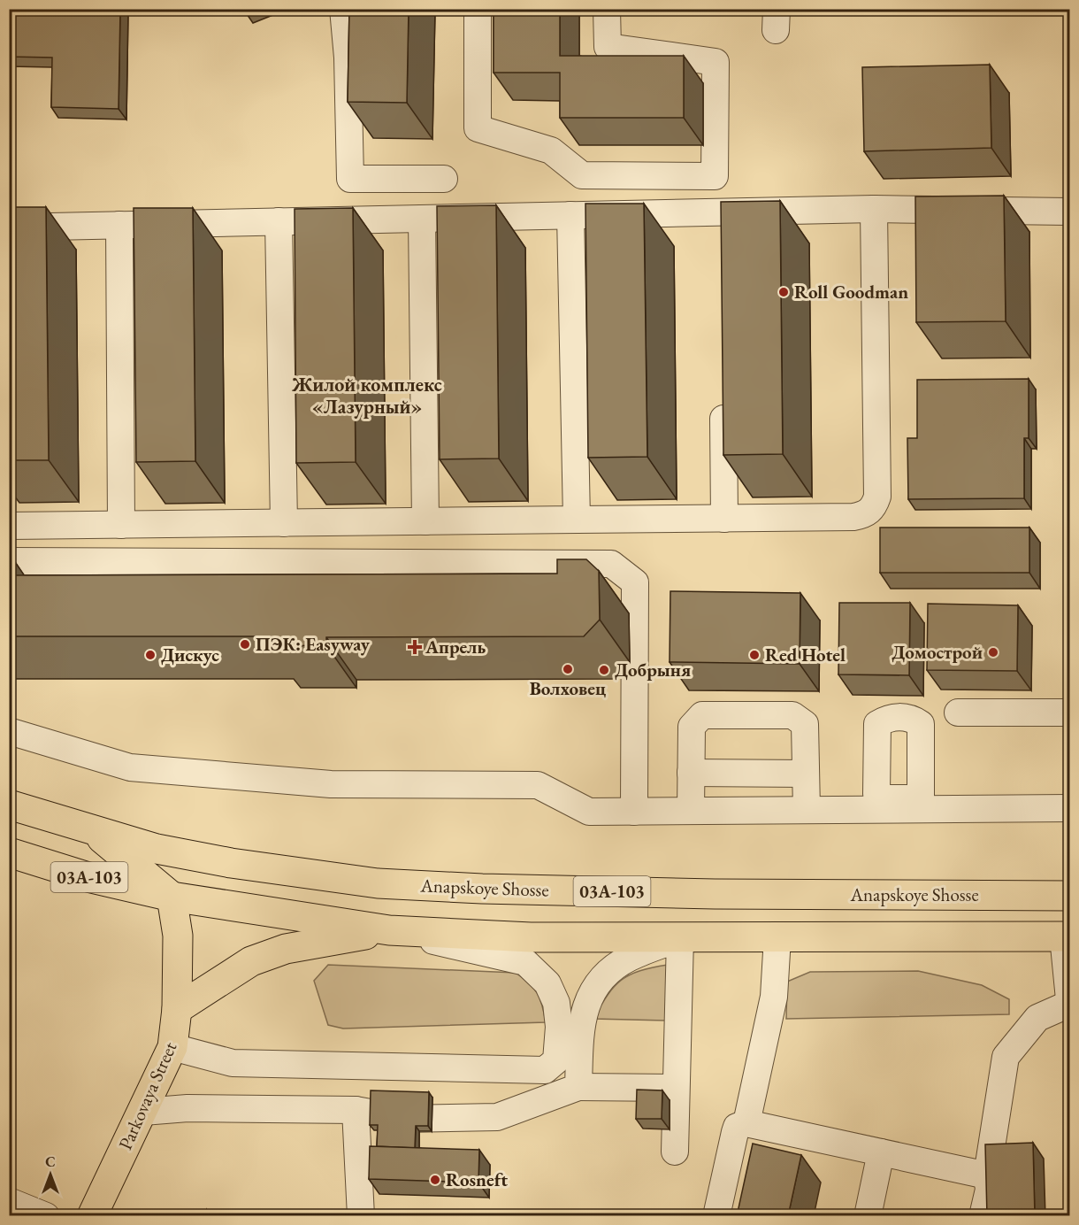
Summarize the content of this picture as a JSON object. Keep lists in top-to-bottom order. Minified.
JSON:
{"streets":{"main road":["03А-103","Anapskoye Shosse","Parkovaya Street"]},"crossings":[["03А-103","Anapskoye Shosse"],["03А-103","Parkovaya Street"]],"districts":["Жилой комплекс «Лазурный»"],"places":{"other":["Roll Goodman","ПЭК: Easyway","Домострой","Дискус","Red Hotel","Волховец","Добрыня","Rosneft"],"health":["Апрель"]},"north":"top"}
